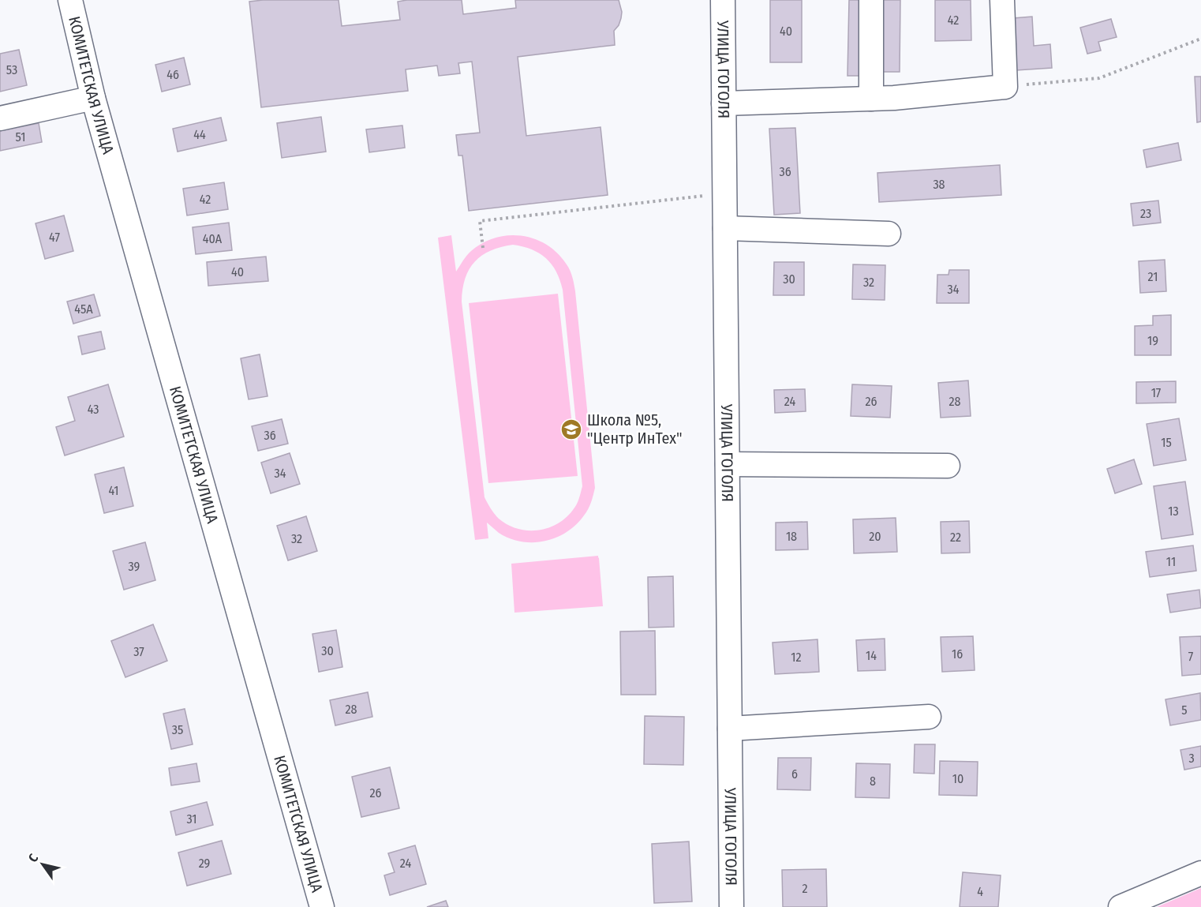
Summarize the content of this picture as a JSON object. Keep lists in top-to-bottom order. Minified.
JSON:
{"streets":{"street":["УЛИЦА ГОГОЛЯ","КОМИТЕТСКАЯ УЛИЦА"]},"places":{"school or university":["Школа №5, \"Центр ИнТех\""]},"house_numbers":["42","40","53","46","44","51","36","38","42","23","47","40А","40","21","30","32","34","45А","19","17","24","26","28","43","36","15","34","41","13","18","20","22","32","11","39","30","37","16","14","7","12","28","5","35","3","6","10","8","26","31","29","24","2","4"],"north":"top left"}
